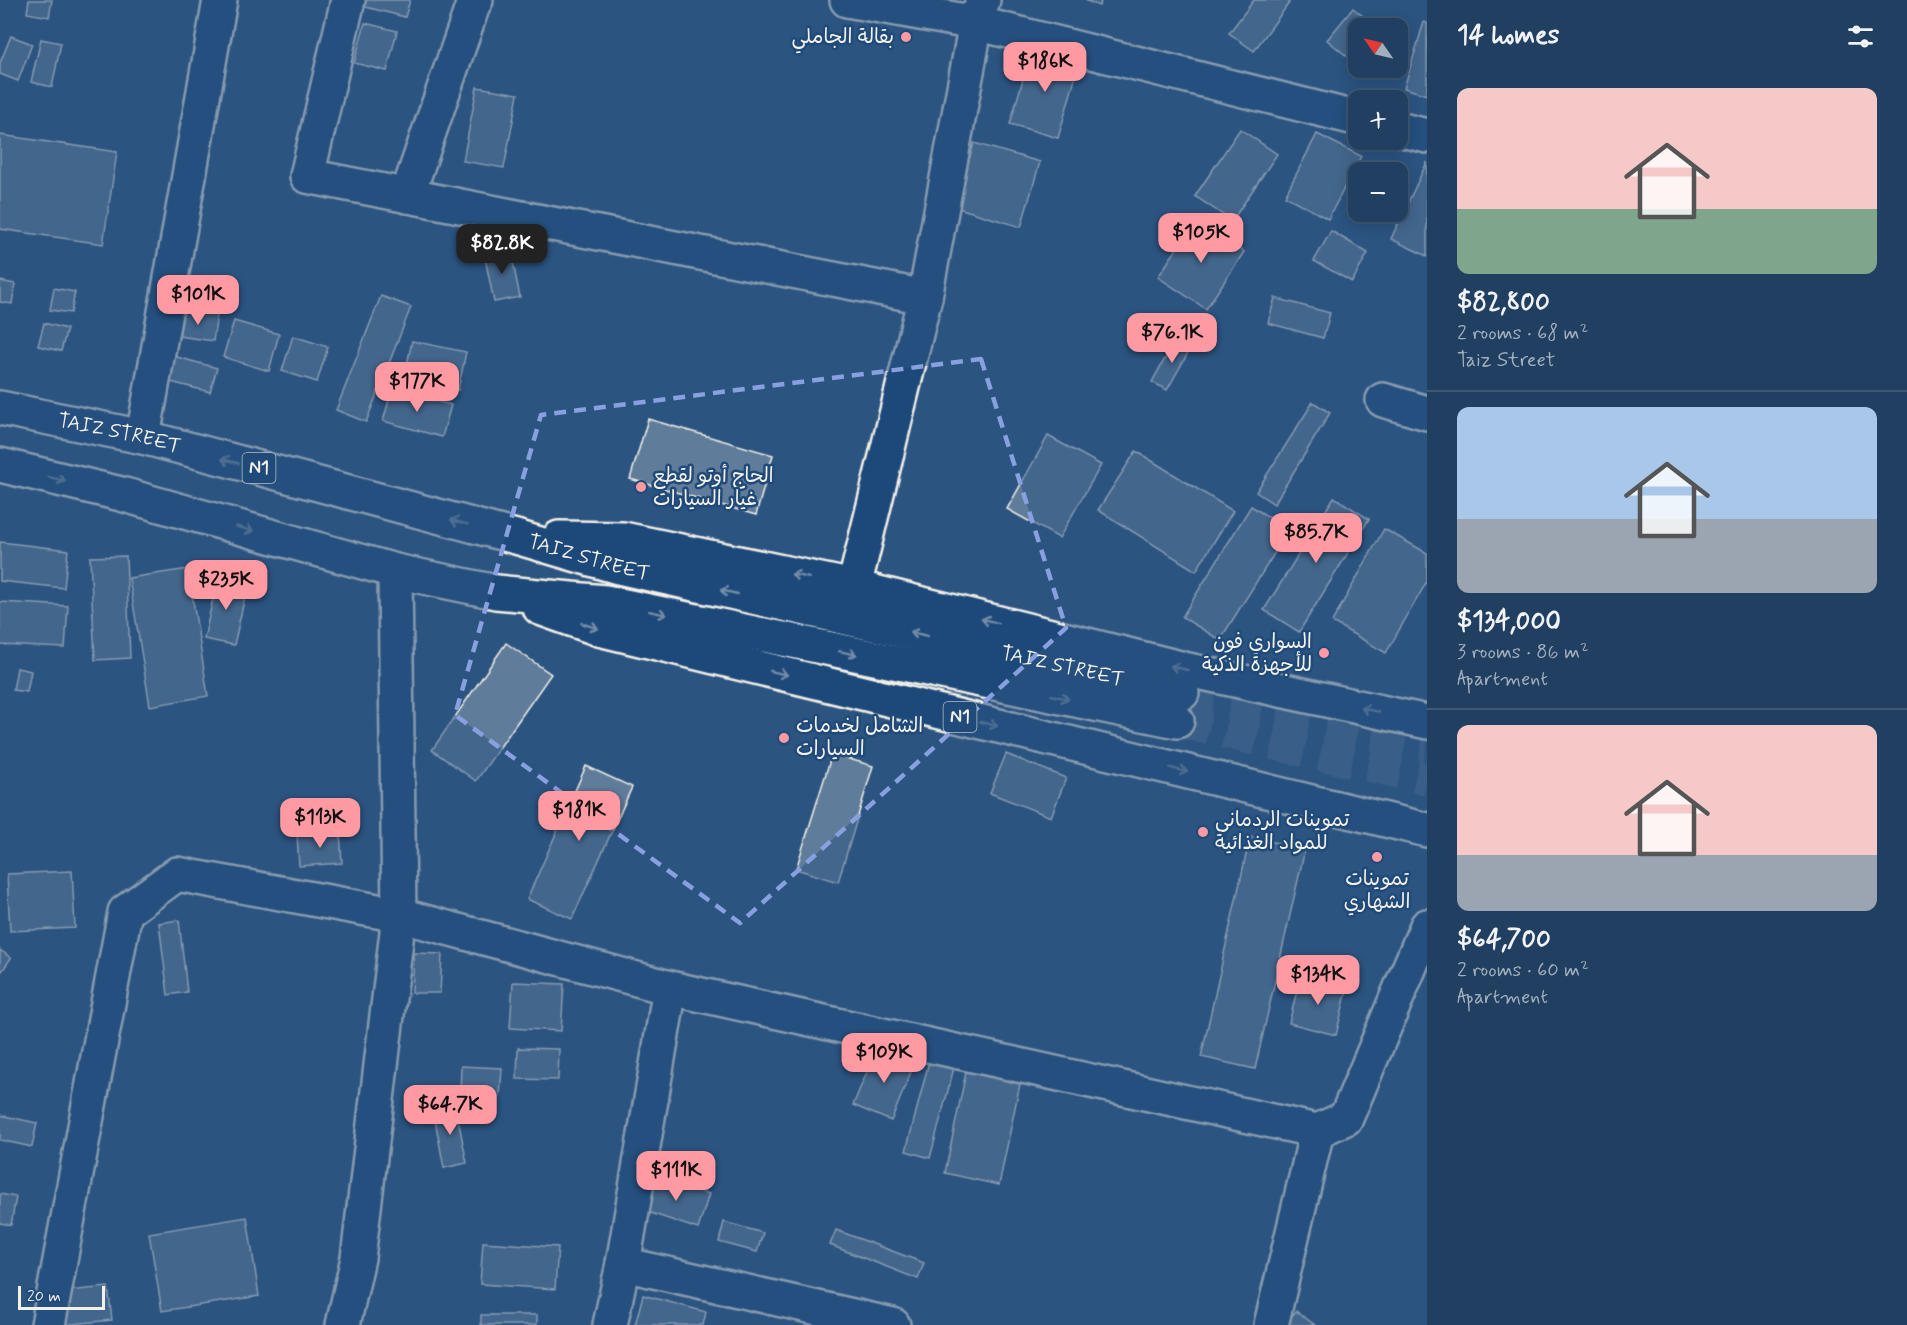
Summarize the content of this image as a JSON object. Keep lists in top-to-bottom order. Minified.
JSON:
{"streets":{"main road":["TAIZ STREET","N1"]},"crossings":[["TAIZ STREET","N1"]],"places":["بقالة الجاملي","الحاج أوتو لقطع غيار السيارات","السواري فون للأجهزة الذكية","الشامل لخدمات السيارات","تموينات الردماني للمواد الغذائية","تموينات الشهاري"],"scale_bar":"20 m","north":"top left","page":{"heading":"14 homes","map_buttons":["+","−"],"price":["$186K","$105K","$82.8K","$101K","$76.1K","$177K","$85.7K","$235K","$181K","$113K","$134K","$109K","$64.7K","$111K"],"list":[{"name":"$82,800","note":"2 rooms · 68 m² · Taiz Street"},{"name":"$134,000","note":"3 rooms · 86 m² · Apartment"},{"name":"$64,700","note":"2 rooms · 60 m² · Apartment"}],"scale":"20 m"}}
